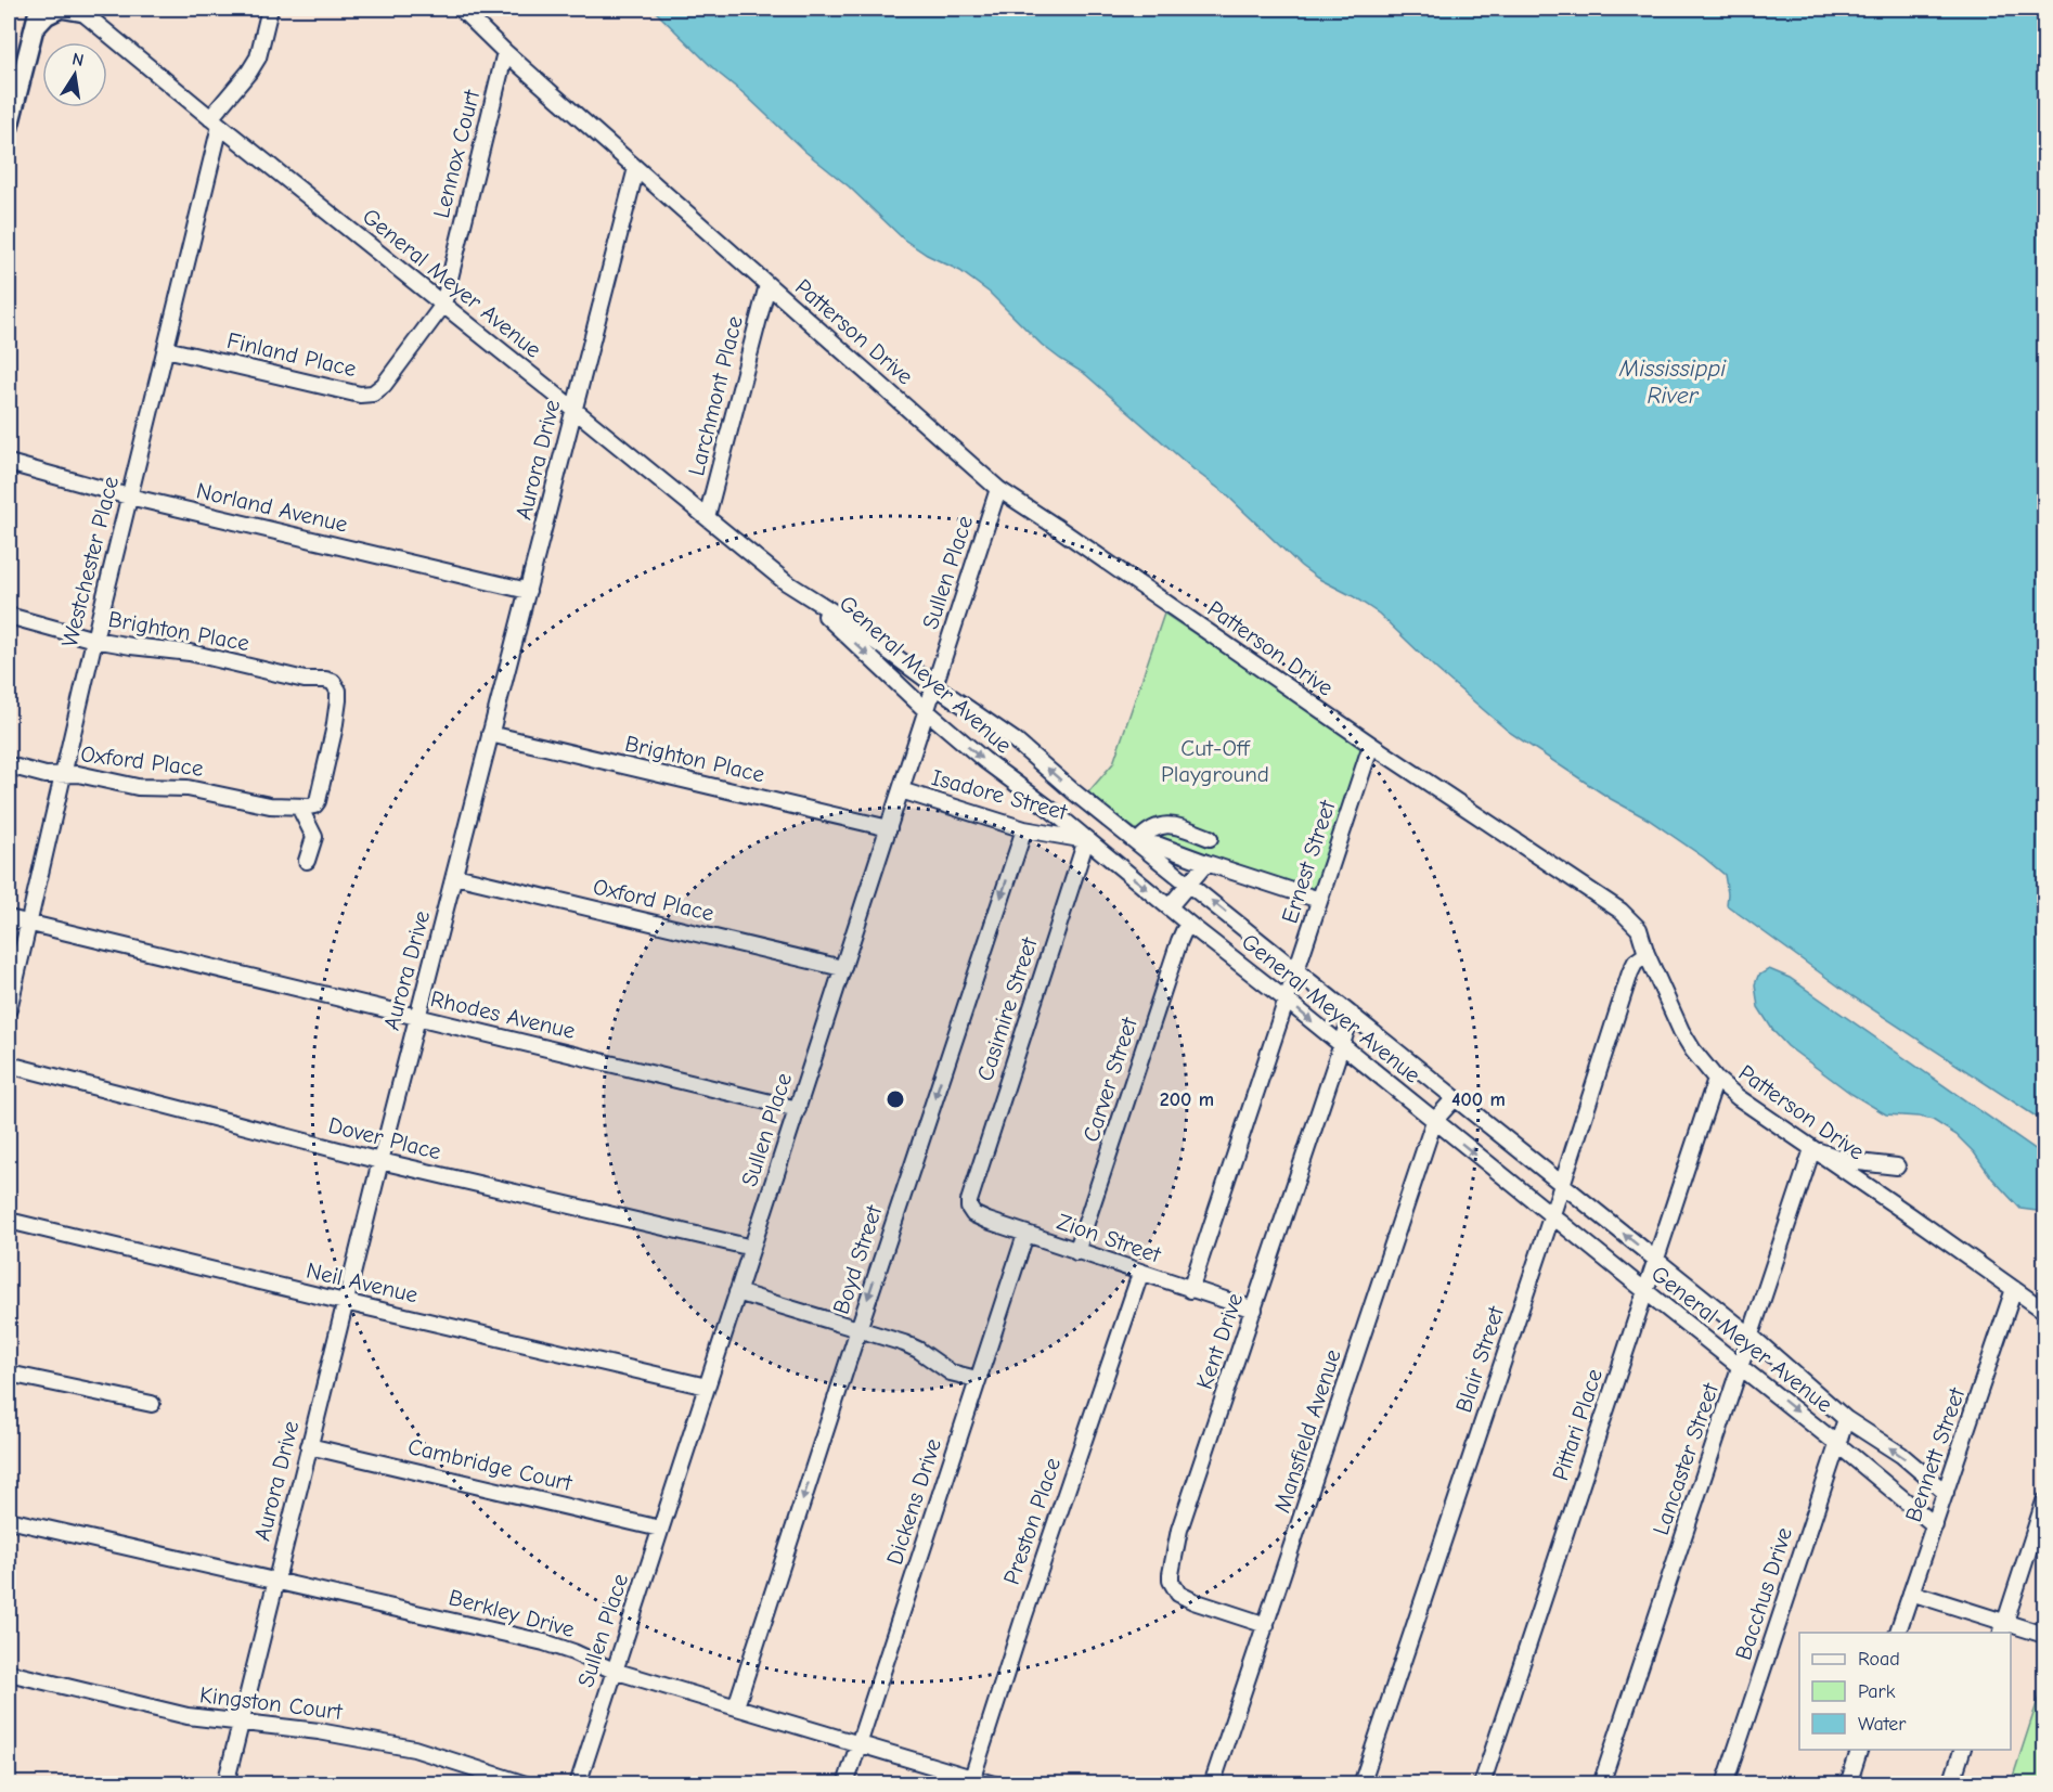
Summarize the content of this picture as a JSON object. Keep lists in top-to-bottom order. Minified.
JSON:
{"streets":{"street":["Lennox Court","General Meyer Avenue","Patterson Drive","Finland Place","Larchmont Place","Aurora Drive","Norland Avenue","Westchester Place","Sullen Place","Brighton Place","Oxford Place","Isadore Street","Ernest Street","Casimire Street","Rhodes Avenue","Carver Street","Dover Place","Zion Street","Boyd Street","Neil Avenue","Kent Drive","Blair Street","Pittari Place","Mansfield Avenue","Bennett Street","Lancaster Street","Cambridge Court","Dickens Drive","Preston Place","Bacchus Drive","Berkley Drive","Kingston Court"]},"crossings":[["Lennox Court","General Meyer Avenue"],["Lennox Court","Patterson Drive"],["Lennox Court","Finland Place"],["General Meyer Avenue","Finland Place"],["General Meyer Avenue","Larchmont Place"],["General Meyer Avenue","Aurora Drive"],["General Meyer Avenue","Westchester Place"],["General Meyer Avenue","Sullen Place"],["General Meyer Avenue","Isadore Street"],["General Meyer Avenue","Ernest Street"],["General Meyer Avenue","Casimire Street"],["General Meyer Avenue","Carver Street"],["General Meyer Avenue","Kent Drive"],["General Meyer Avenue","Blair Street"],["General Meyer Avenue","Pittari Place"],["General Meyer Avenue","Mansfield Avenue"],["General Meyer Avenue","Bennett Street"],["General Meyer Avenue","Lancaster Street"],["General Meyer Avenue","Bacchus Drive"],["Patterson Drive","Larchmont Place"],["Patterson Drive","Aurora Drive"],["Patterson Drive","Sullen Place"],["Patterson Drive","Ernest Street"],["Patterson Drive","Blair Street"],["Patterson Drive","Pittari Place"],["Patterson Drive","Bennett Street"],["Patterson Drive","Lancaster Street"],["Finland Place","Westchester Place"],["Aurora Drive","Norland Avenue"],["Aurora Drive","Brighton Place"],["Aurora Drive","Oxford Place"],["Aurora Drive","Rhodes Avenue"],["Aurora Drive","Dover Place"],["Aurora Drive","Neil Avenue"],["Aurora Drive","Cambridge Court"],["Aurora Drive","Berkley Drive"],["Aurora Drive","Kingston Court"],["Norland Avenue","Westchester Place"],["Westchester Place","Brighton Place"],["Westchester Place","Oxford Place"],["Westchester Place","Rhodes Avenue"],["Sullen Place","Brighton Place"],["Sullen Place","Oxford Place"],["Sullen Place","Isadore Street"],["Sullen Place","Rhodes Avenue"],["Sullen Place","Dover Place"],["Sullen Place","Neil Avenue"],["Sullen Place","Cambridge Court"],["Sullen Place","Berkley Drive"],["Brighton Place","Oxford Place"],["Isadore Street","Casimire Street"],["Isadore Street","Boyd Street"],["Ernest Street","Zion Street"],["Casimire Street","Zion Street"],["Carver Street","Zion Street"],["Zion Street","Kent Drive"],["Zion Street","Dickens Drive"],["Zion Street","Preston Place"],["Boyd Street","Berkley Drive"],["Kent Drive","Mansfield Avenue"],["Dickens Drive","Berkley Drive"],["Preston Place","Berkley Drive"]],"one_way":["Boyd Street"],"water":["Mississippi River"],"parks":["Cut-Off Playground"],"legend":["Road","Park","Water"],"north":"top","rings":["200 m","400 m"]}
